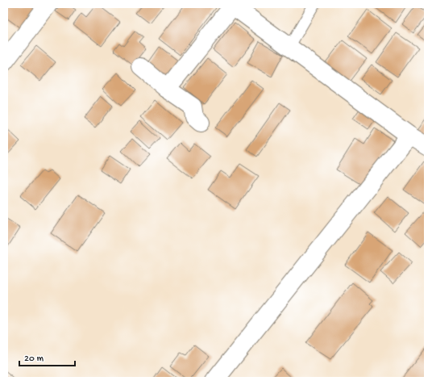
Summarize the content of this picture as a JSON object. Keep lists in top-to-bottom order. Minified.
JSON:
{"scale_bar":"20 m"}
